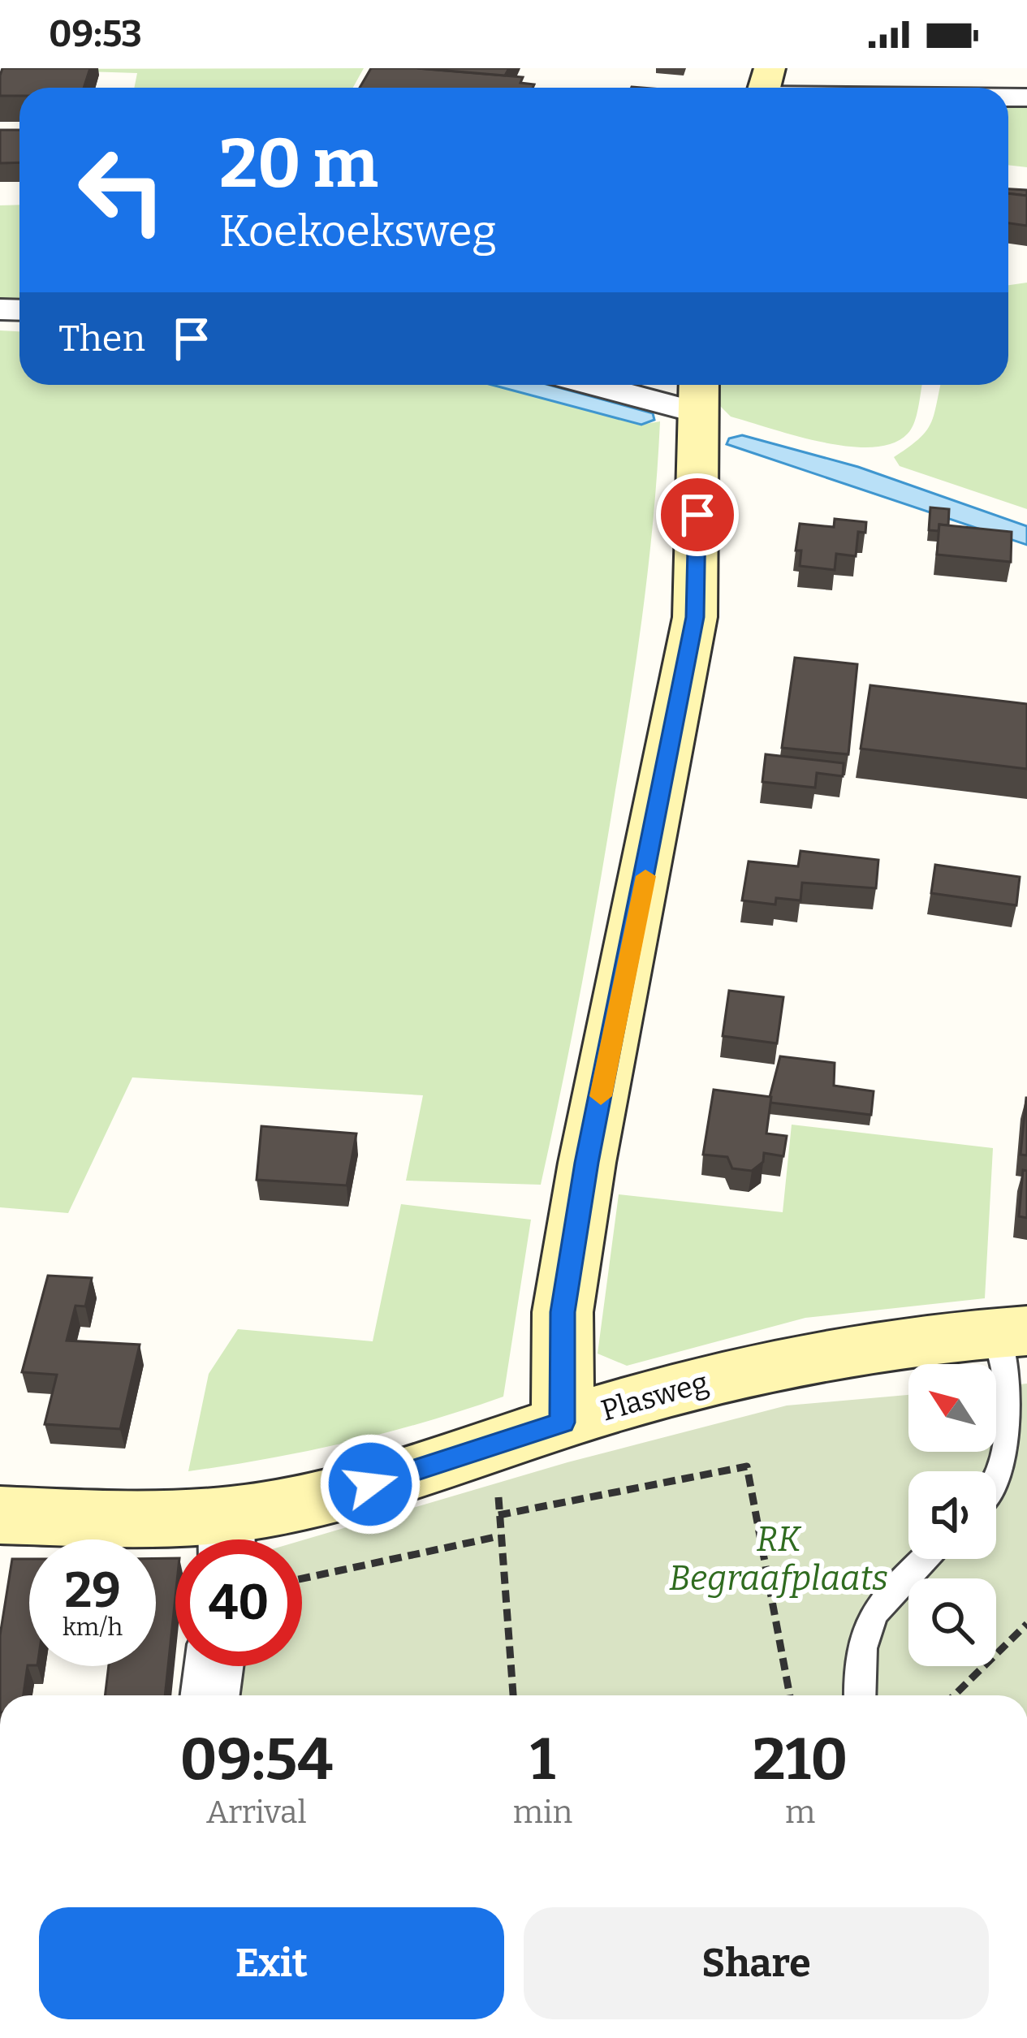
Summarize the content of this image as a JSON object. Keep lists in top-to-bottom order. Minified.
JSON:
{"streets":{"street":["Plasweg"]},"parks":["RK Begraafplaats"],"north":"top left","page":{"status":"09:53","turn":["20 m","Koekoeksweg"],"then":"Then","speed":"29 km/h","limit":"40","eta":["09:54","Arrival","1","min","210","m"],"buttons":["Exit","Share"]}}
